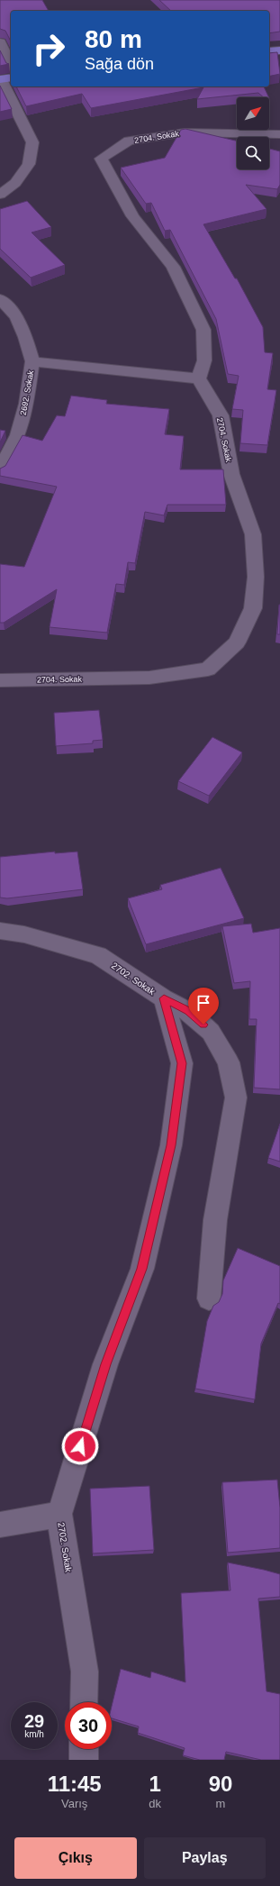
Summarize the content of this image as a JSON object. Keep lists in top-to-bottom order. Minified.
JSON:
{"streets":{"street":["2704. Sokak","2692. Sokak","2702. Sokak"]},"north":"top right","page":{"turn":["80 m","Sağa dön"],"speed":"29 km/h","limit":"30","eta":["11:45","Varış","1","dk","90","m"],"buttons":["Çıkış","Paylaş"]}}
